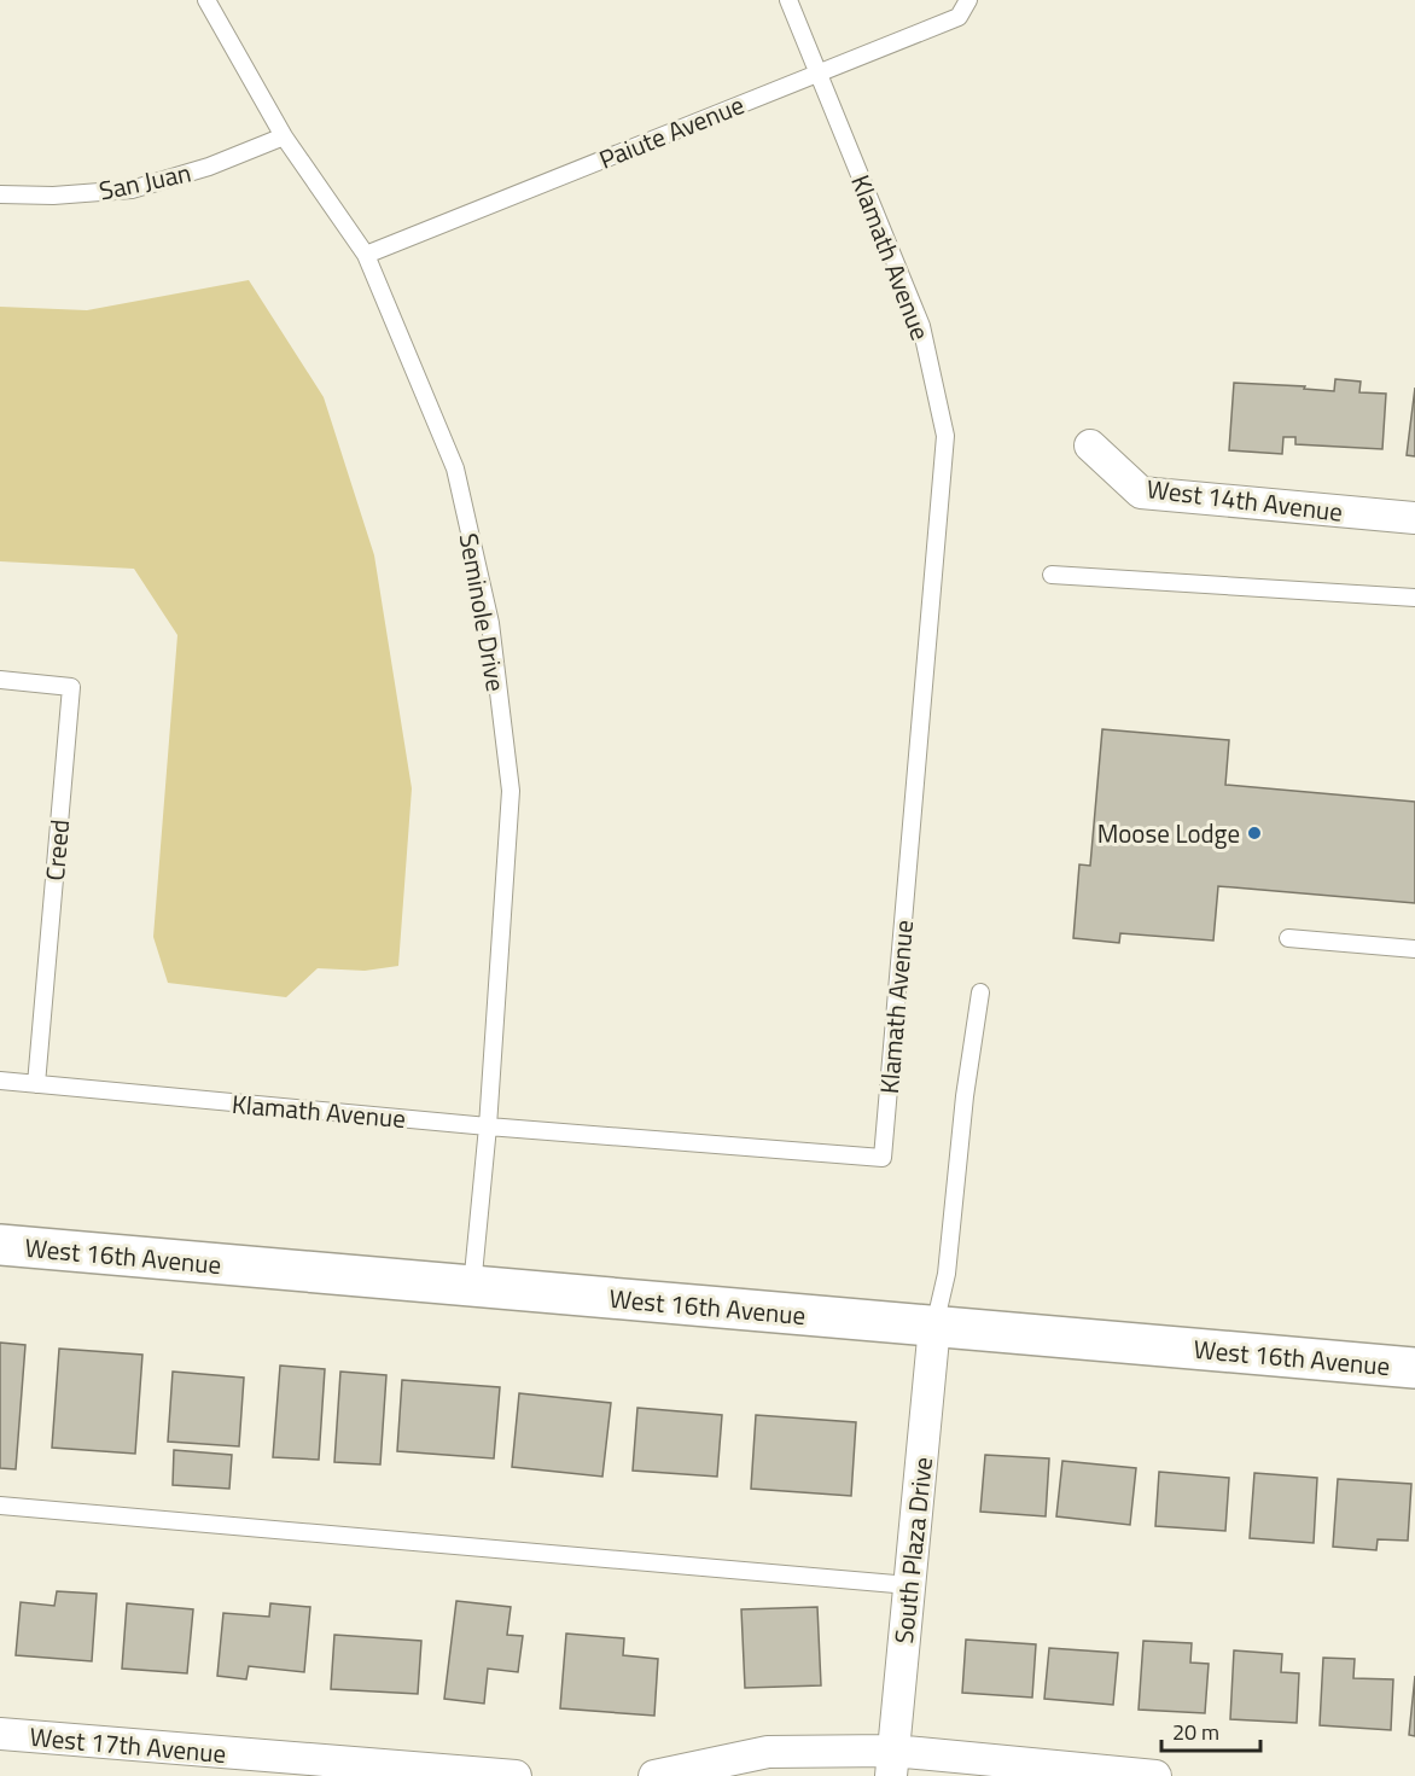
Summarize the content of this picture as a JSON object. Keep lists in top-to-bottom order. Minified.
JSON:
{"streets":{"street":["West 14th Avenue","West 16th Avenue","South Plaza Drive","West 17th Avenue"],"lane":["Paiute Avenue","San Juan","Klamath Avenue","Seminole Drive","Creed"]},"crossings":[["Paiute Avenue","Klamath Avenue"],["Paiute Avenue","Seminole Drive"],["San Juan","Seminole Drive"],["Klamath Avenue","Seminole Drive"],["Klamath Avenue","Creed"],["Seminole Drive","West 16th Avenue"],["West 16th Avenue","South Plaza Drive"]],"places":["Moose Lodge"],"scale_bar":"20 m"}
